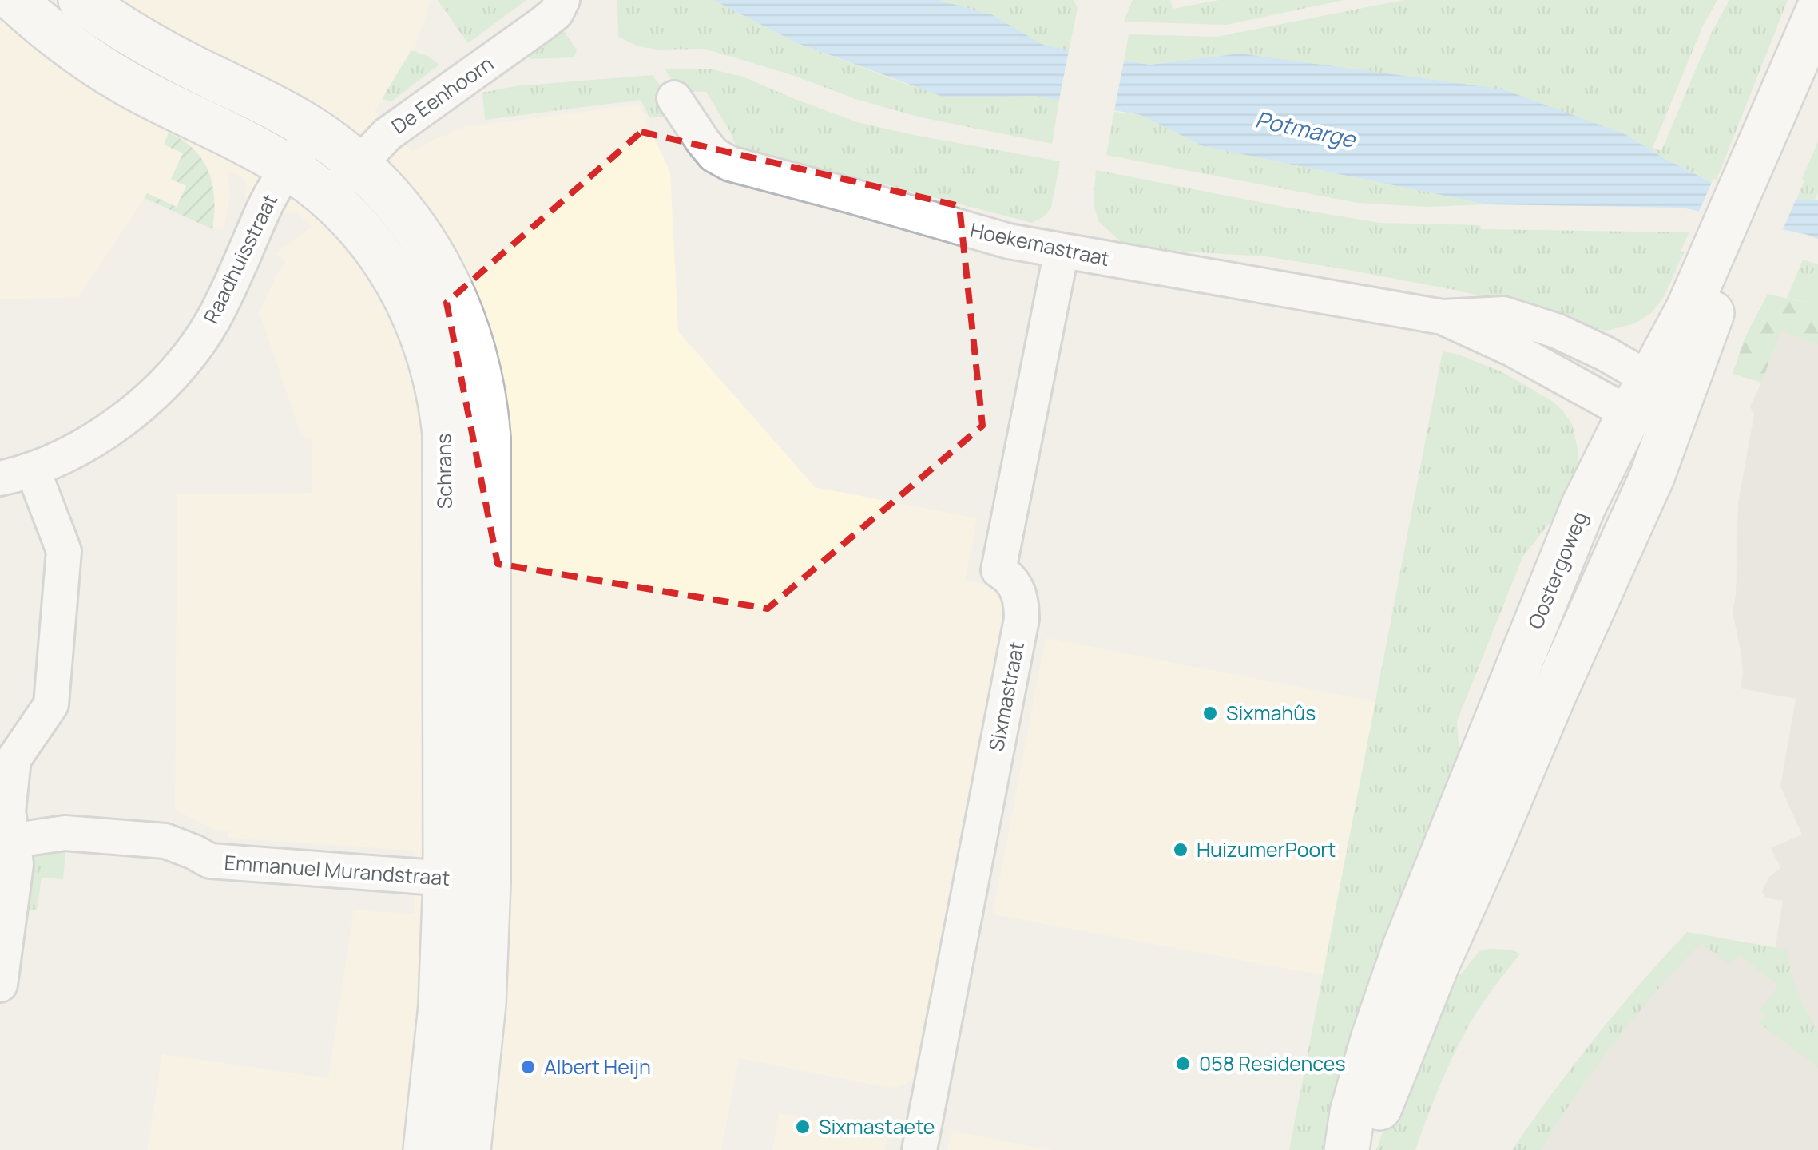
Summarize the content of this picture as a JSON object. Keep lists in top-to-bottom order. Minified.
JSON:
{"streets":{"street":["De Eenhoorn","Hoekemastraat","Raadhuisstraat","Schrans","Oostergoweg","Sixmastraat","Emmanuel Murandstraat"]},"crossings":[["De Eenhoorn","Schrans"],["Hoekemastraat","Oostergoweg"],["Hoekemastraat","Sixmastraat"],["Raadhuisstraat","Schrans"],["Schrans","Emmanuel Murandstraat"]],"water":["Potmarge"],"places":["Sixmahûs","HuizumerPoort","058 Residences","Albert Heijn","Sixmastaete"]}
